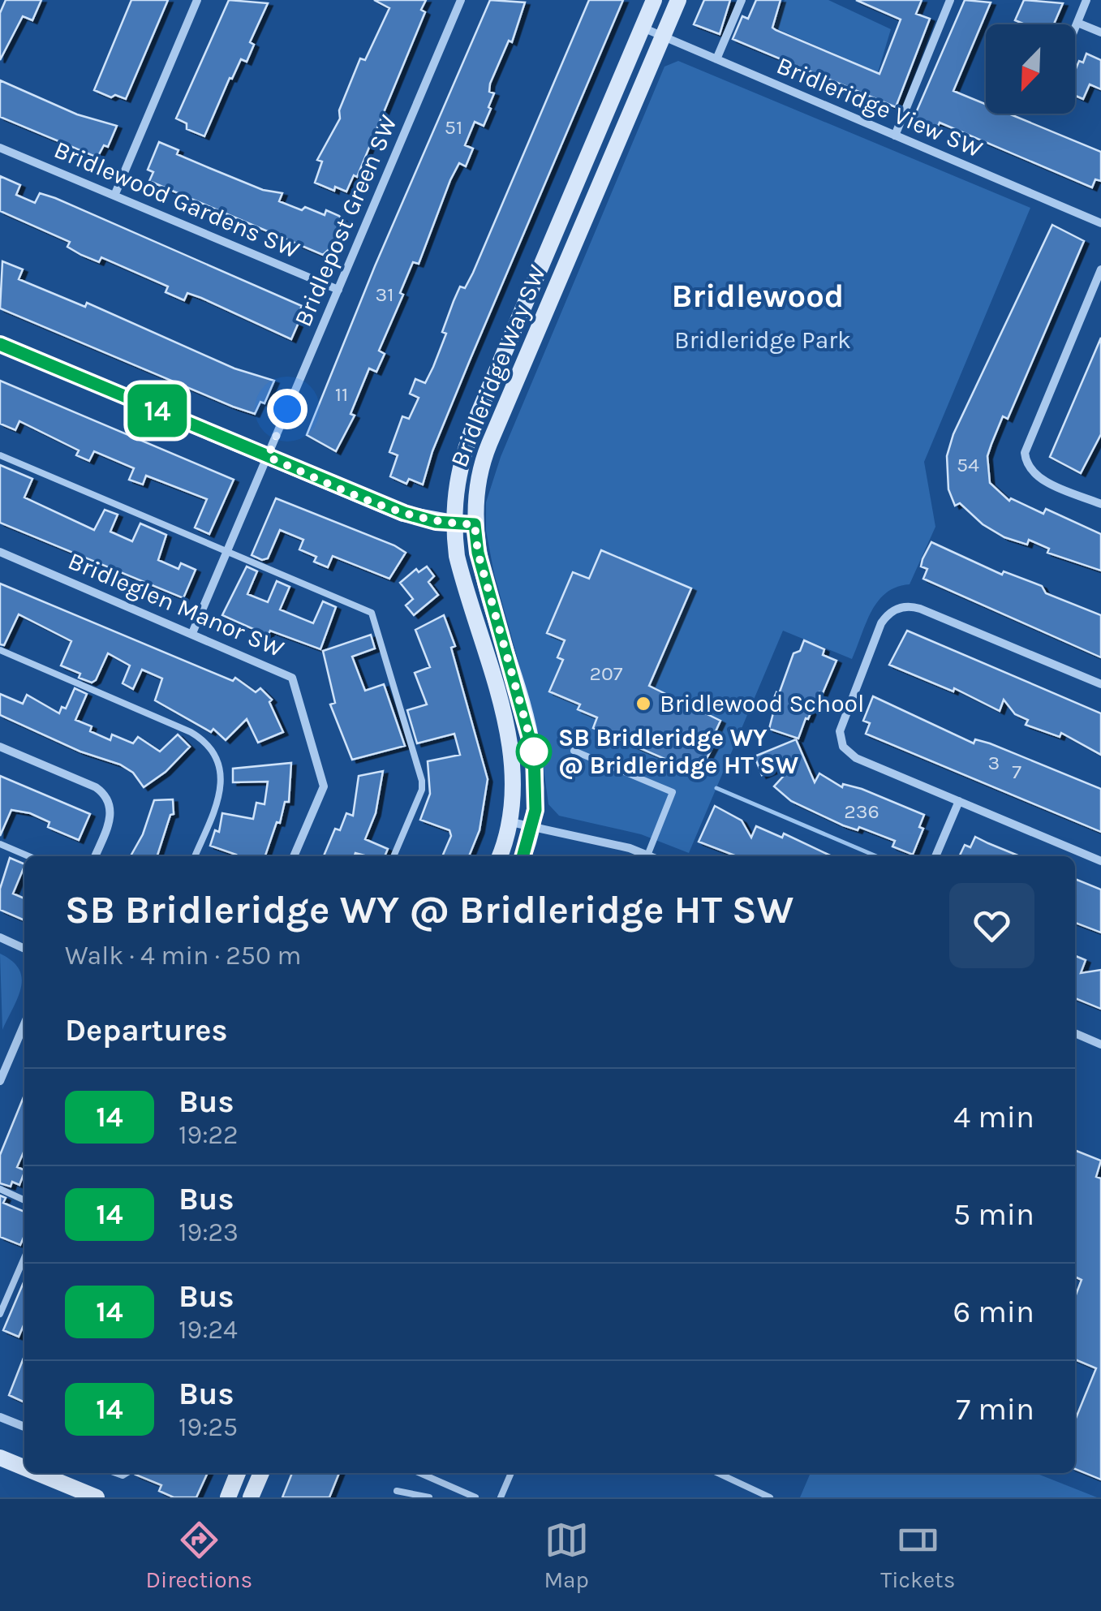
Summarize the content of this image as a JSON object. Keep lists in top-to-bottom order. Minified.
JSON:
{"streets":{"street":["Bridleridge View SW","Bridlewood Gardens SW","Bridlepost Green SW","Bridleridge Way SW","Bridleglen Manor SW"]},"crossings":[["Bridleridge View SW","Bridleridge Way SW"],["Bridlewood Gardens SW","Bridlepost Green SW"],["Bridlepost Green SW","Bridleglen Manor SW"]],"districts":["Bridlewood"],"parks":["Bridleridge Park"],"places":["Bridlewood School","SB Bridleridge WY @ Bridleridge HT SW"],"lines":["bus line 14"],"house_numbers":["51","31","11","54","207","3","7","236"],"north":"bottom left","page":{"on_map":"14","heading":[["SB Bridleridge WY @ Bridleridge HT SW","Walk · 4 min · 250 m"],"Departures"],"list":[{"mark":"14","name":"Bus","note":"19:22","value":"4 min"},{"mark":"14","name":"Bus","note":"19:23","value":"5 min"},{"mark":"14","name":"Bus","note":"19:24","value":"6 min"},{"mark":"14","name":"Bus","note":"19:25","value":"7 min"}],"tabs":["Directions","Map","Tickets"]}}
